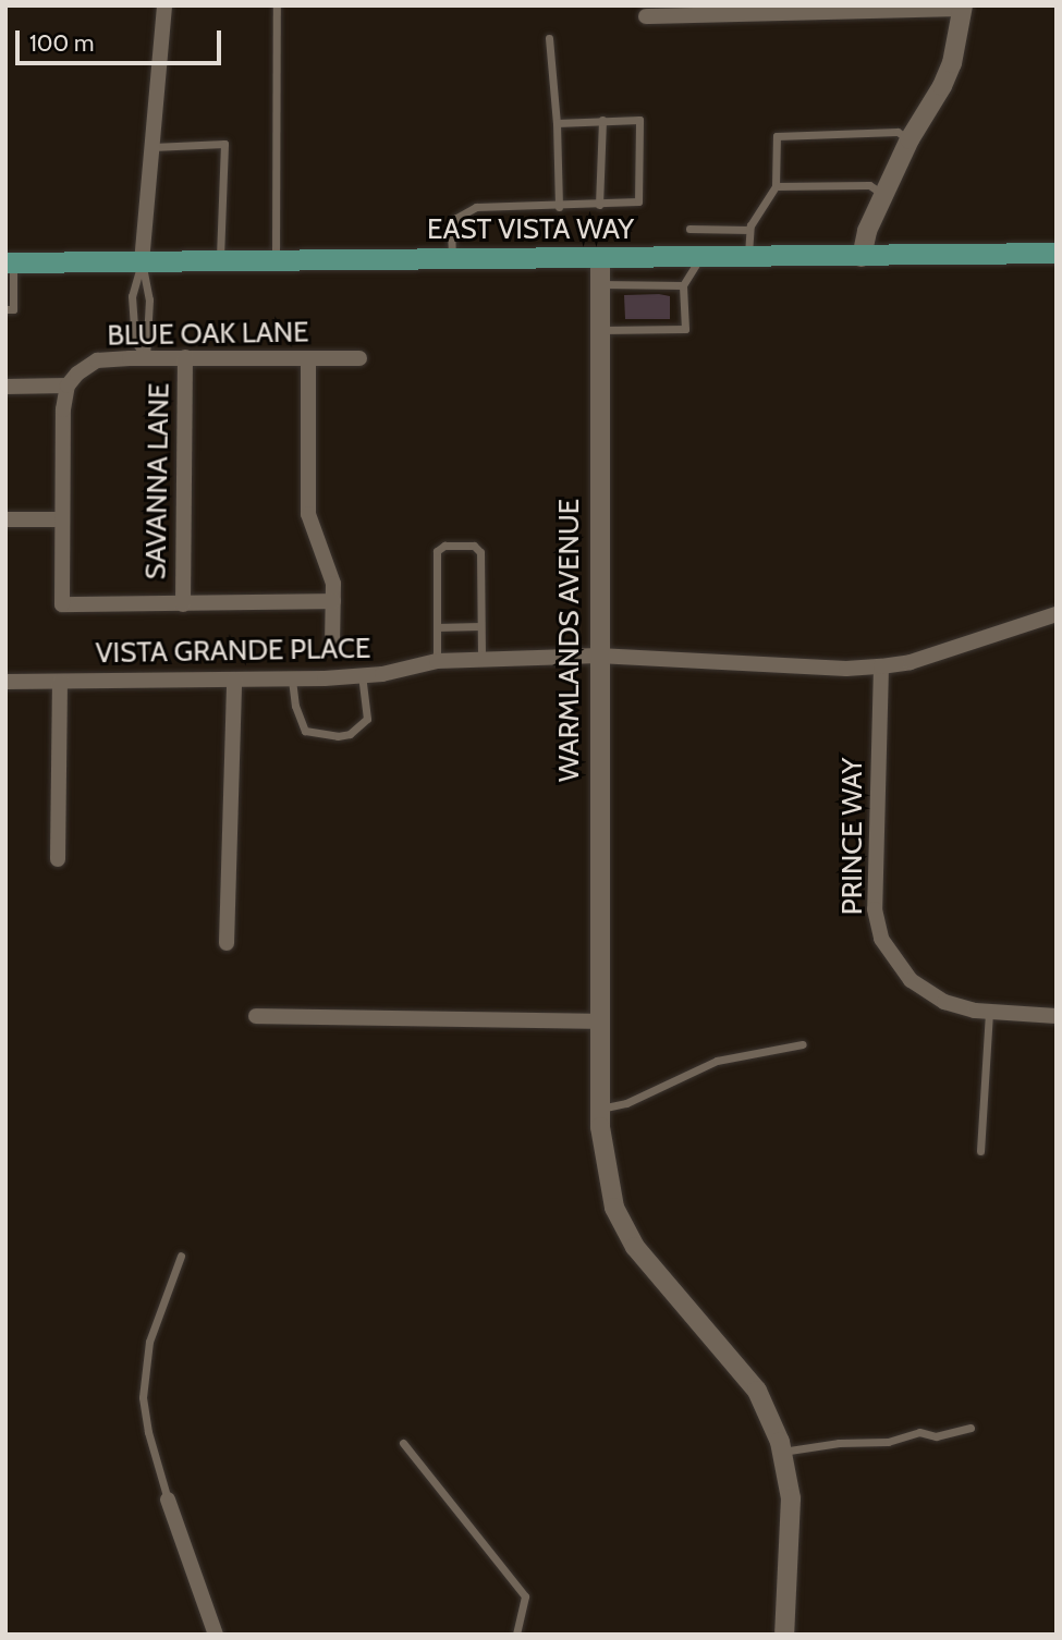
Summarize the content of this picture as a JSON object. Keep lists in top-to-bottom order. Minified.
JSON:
{"streets":{"main road":["EAST VISTA WAY"],"street":["BLUE OAK LANE","SAVANNA LANE","WARMLANDS AVENUE","VISTA GRANDE PLACE","PRINCE WAY"]},"crossings":[["EAST VISTA WAY","WARMLANDS AVENUE"],["BLUE OAK LANE","SAVANNA LANE"],["WARMLANDS AVENUE","VISTA GRANDE PLACE"],["VISTA GRANDE PLACE","PRINCE WAY"]],"scale_bar":"100 m"}
